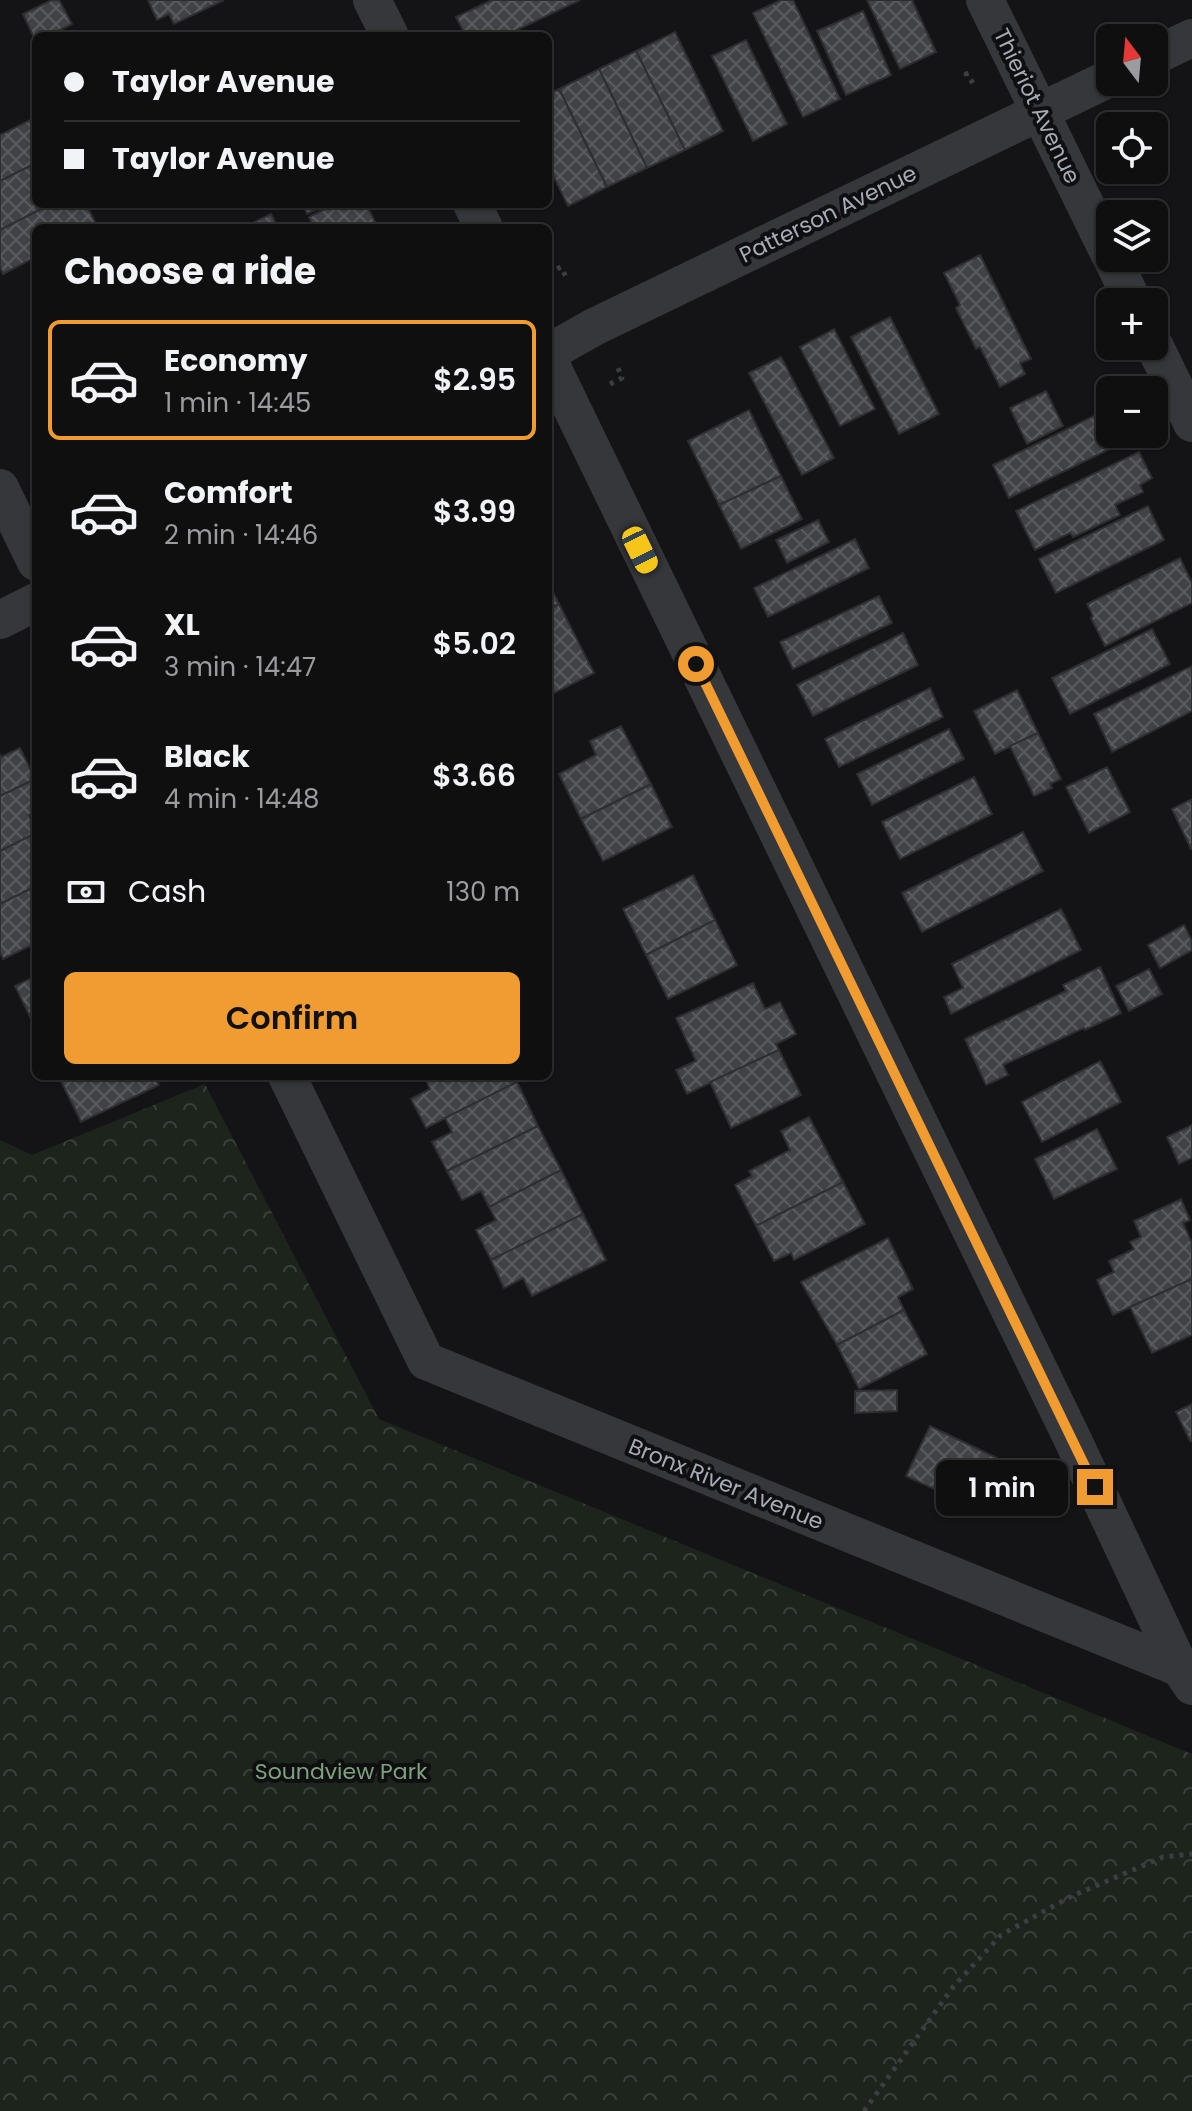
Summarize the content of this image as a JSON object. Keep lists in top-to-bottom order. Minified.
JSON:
{"streets":{"street":["Thieriot Avenue","Patterson Avenue","Bronx River Avenue"]},"crossings":[["Thieriot Avenue","Patterson Avenue"]],"parks":["Soundview Park"],"north":"top","page":{"map_buttons":["+","−"],"banner":["Taylor Avenue","Taylor Avenue"],"heading":"Choose a ride","list":[{"name":"Economy","note":"1 min · 14:45","value":"$2.95"},{"name":"Comfort","note":"2 min · 14:46","value":"$3.99"},{"name":"XL","note":"3 min · 14:47","value":"$5.02"},{"name":"Black","note":"4 min · 14:48","value":"$3.66"}],"pay":["Cash","130 m"],"buttons":"Confirm","bubble":"1 min"}}
